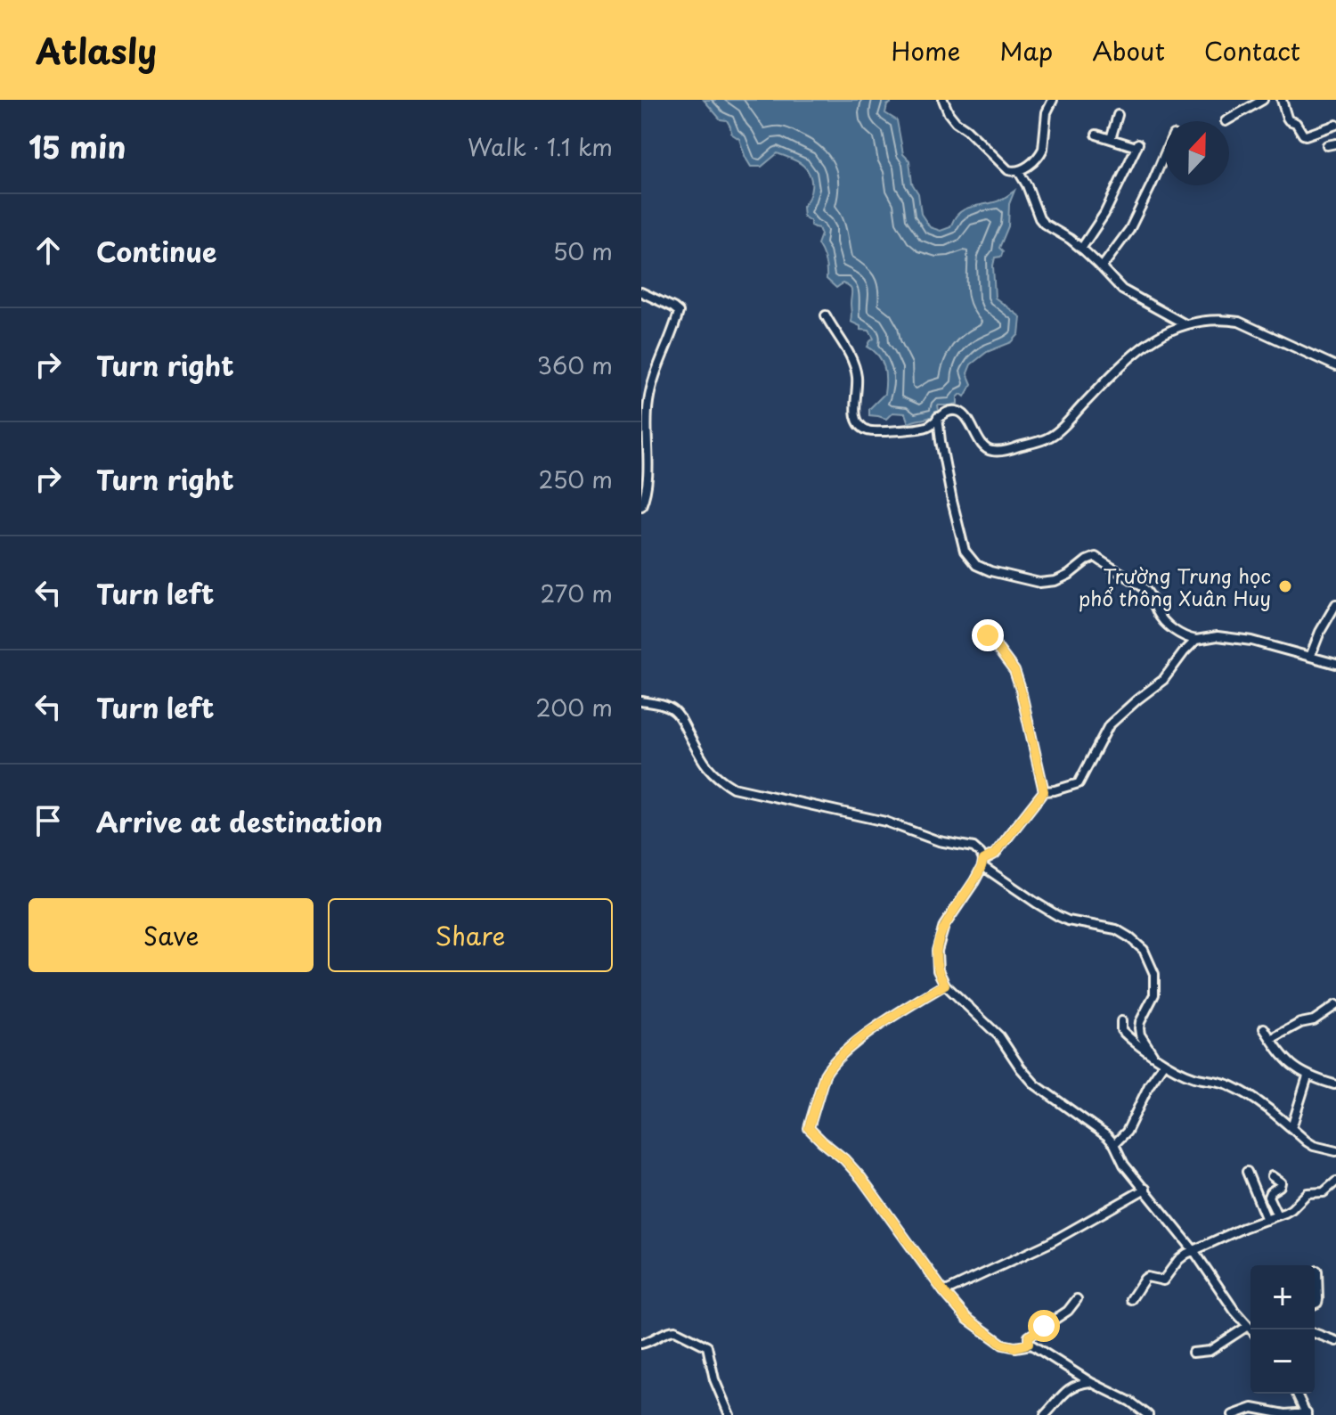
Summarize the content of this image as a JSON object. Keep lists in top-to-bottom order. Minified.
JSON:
{"places":["Trường Trung học phổ thông Xuân Huy"],"north":"top","page":{"header":"Atlasly","nav":["Home","Map","About","Contact"],"heading":["15 min","Walk · 1.1 km"],"list":[["Continue","50 m"],["Turn right","360 m"],["Turn right","250 m"],["Turn left","270 m"],["Turn left","200 m"],"Arrive at destination"],"buttons":["Save","Share"],"map_buttons":["+","−"]}}
